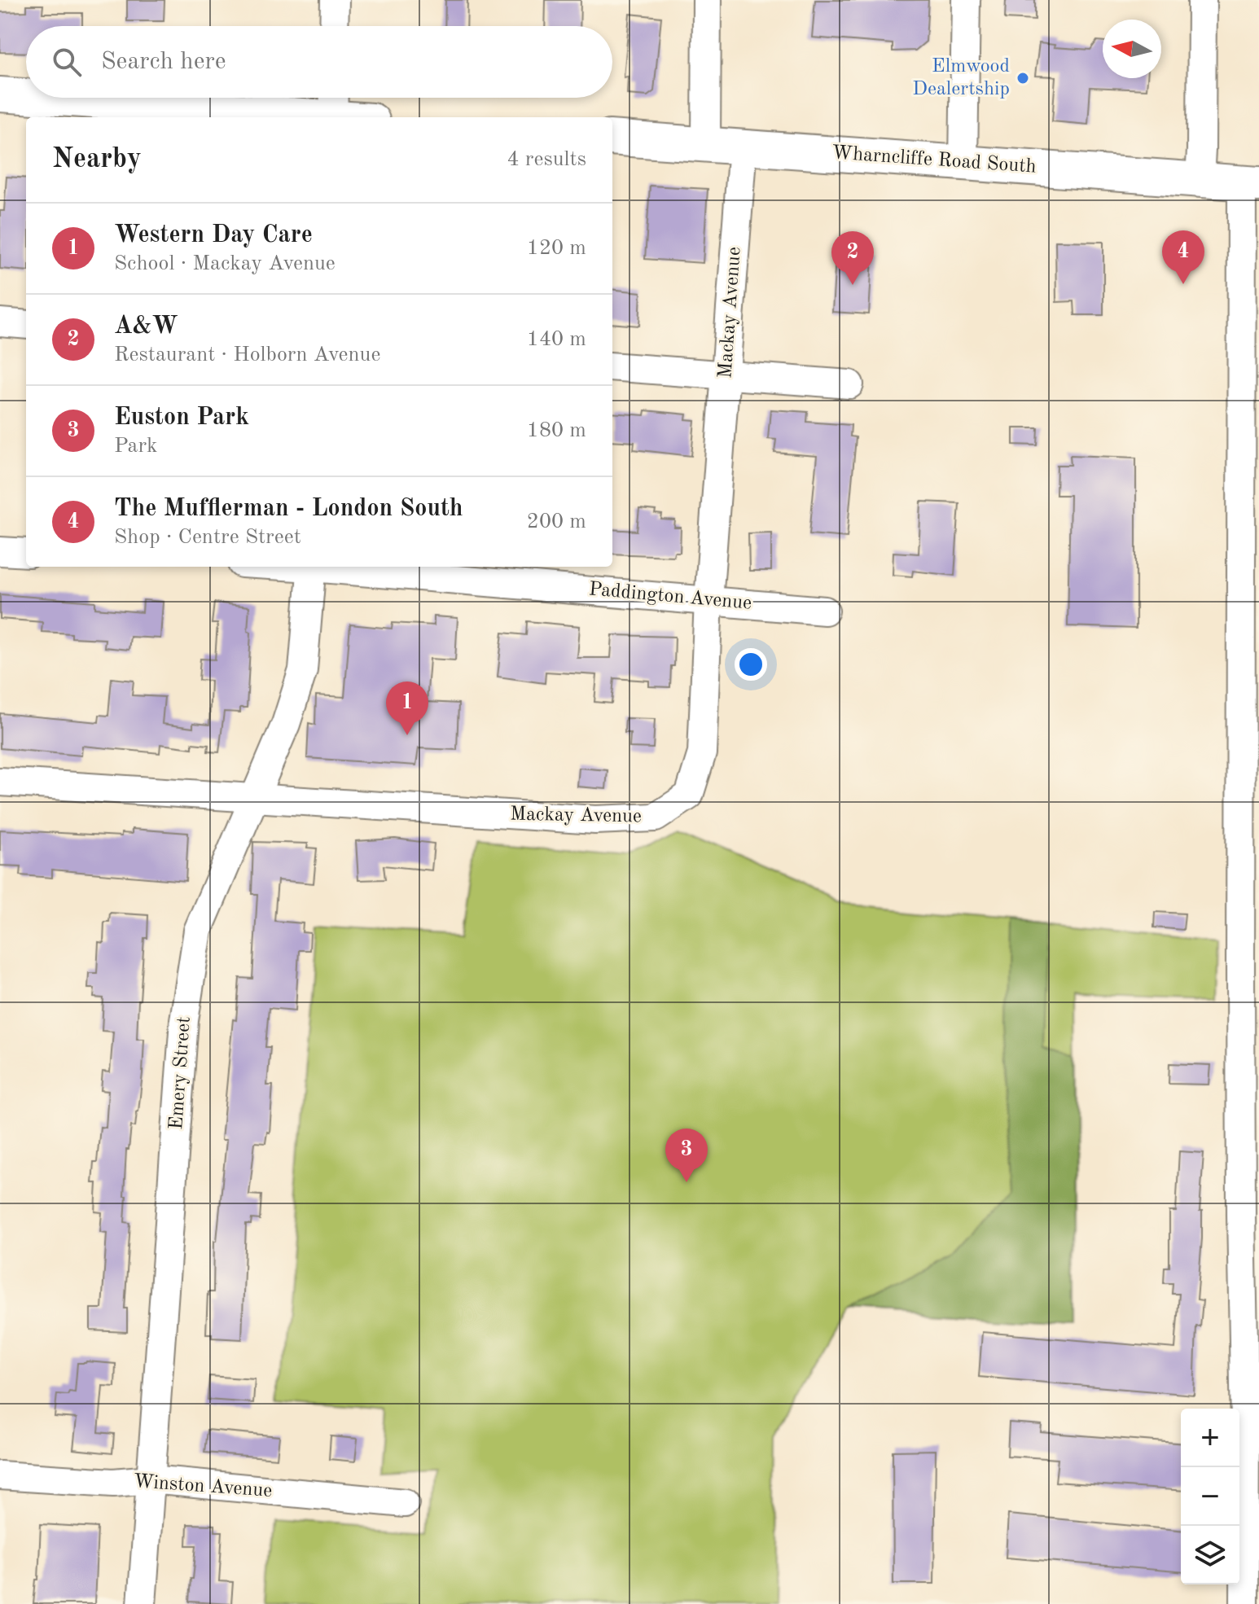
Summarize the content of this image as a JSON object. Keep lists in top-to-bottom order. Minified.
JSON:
{"streets":{"main road":["Wharncliffe Road South"],"street":["Mackay Avenue","Paddington Avenue","Emery Street","Winston Avenue"]},"crossings":[["Wharncliffe Road South","Mackay Avenue"],["Mackay Avenue","Paddington Avenue"],["Mackay Avenue","Emery Street"],["Emery Street","Winston Avenue"]],"places":["Elmwood Dealertship"],"north":"left","page":{"search":"Search here","heading":["Nearby","4 results"],"list":[{"mark":"1","name":"Western Day Care","note":"School · Mackay Avenue","value":"120 m"},{"mark":"2","name":"A&W","note":"Restaurant · Holborn Avenue","value":"140 m"},{"mark":"3","name":"Euston Park","note":"Park","value":"180 m"},{"mark":"4","name":"The Mufflerman - London South","note":"Shop · Centre Street","value":"200 m"}],"pins":["4","2","1","3"],"map_buttons":["+","−"]}}
